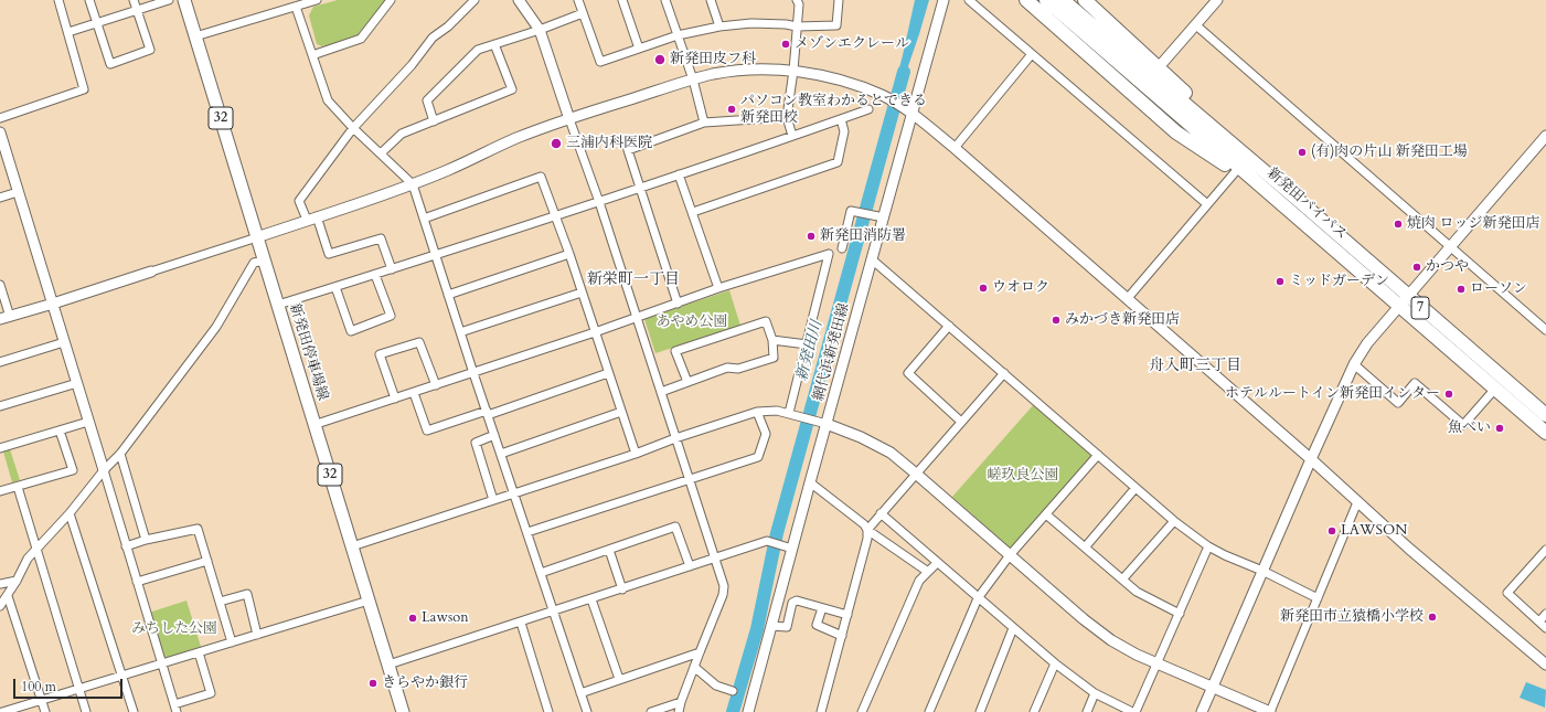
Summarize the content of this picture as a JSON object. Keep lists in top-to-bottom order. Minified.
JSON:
{"streets":{"highway":["新発田バイパス","7"],"main road":["32","新発田停車場線"],"street":["網代浜新発田線"]},"crossings":[["新発田バイパス","7"]],"districts":["新栄町一丁目","舟入町三丁目"],"water":["新発田川"],"parks":["あやめ公園","嵯玖良公園","みちした公園"],"places":["メゾンエクレール","新発田皮フ科","パソコン教室わかるとできる 新発田校","三浦内科医院","(有)肉の片山 新発田工場","焼肉 ロッジ新発田店","新発田消防署","かつや","ミッドガーデン","ウオロク","ローソン","みかづき新発田店","ホテルルートイン新発田インター","魚べい","LAWSON","新発田市立猿橋小学校","Lawson","きらやか銀行"],"scale_bar":"100 m"}
